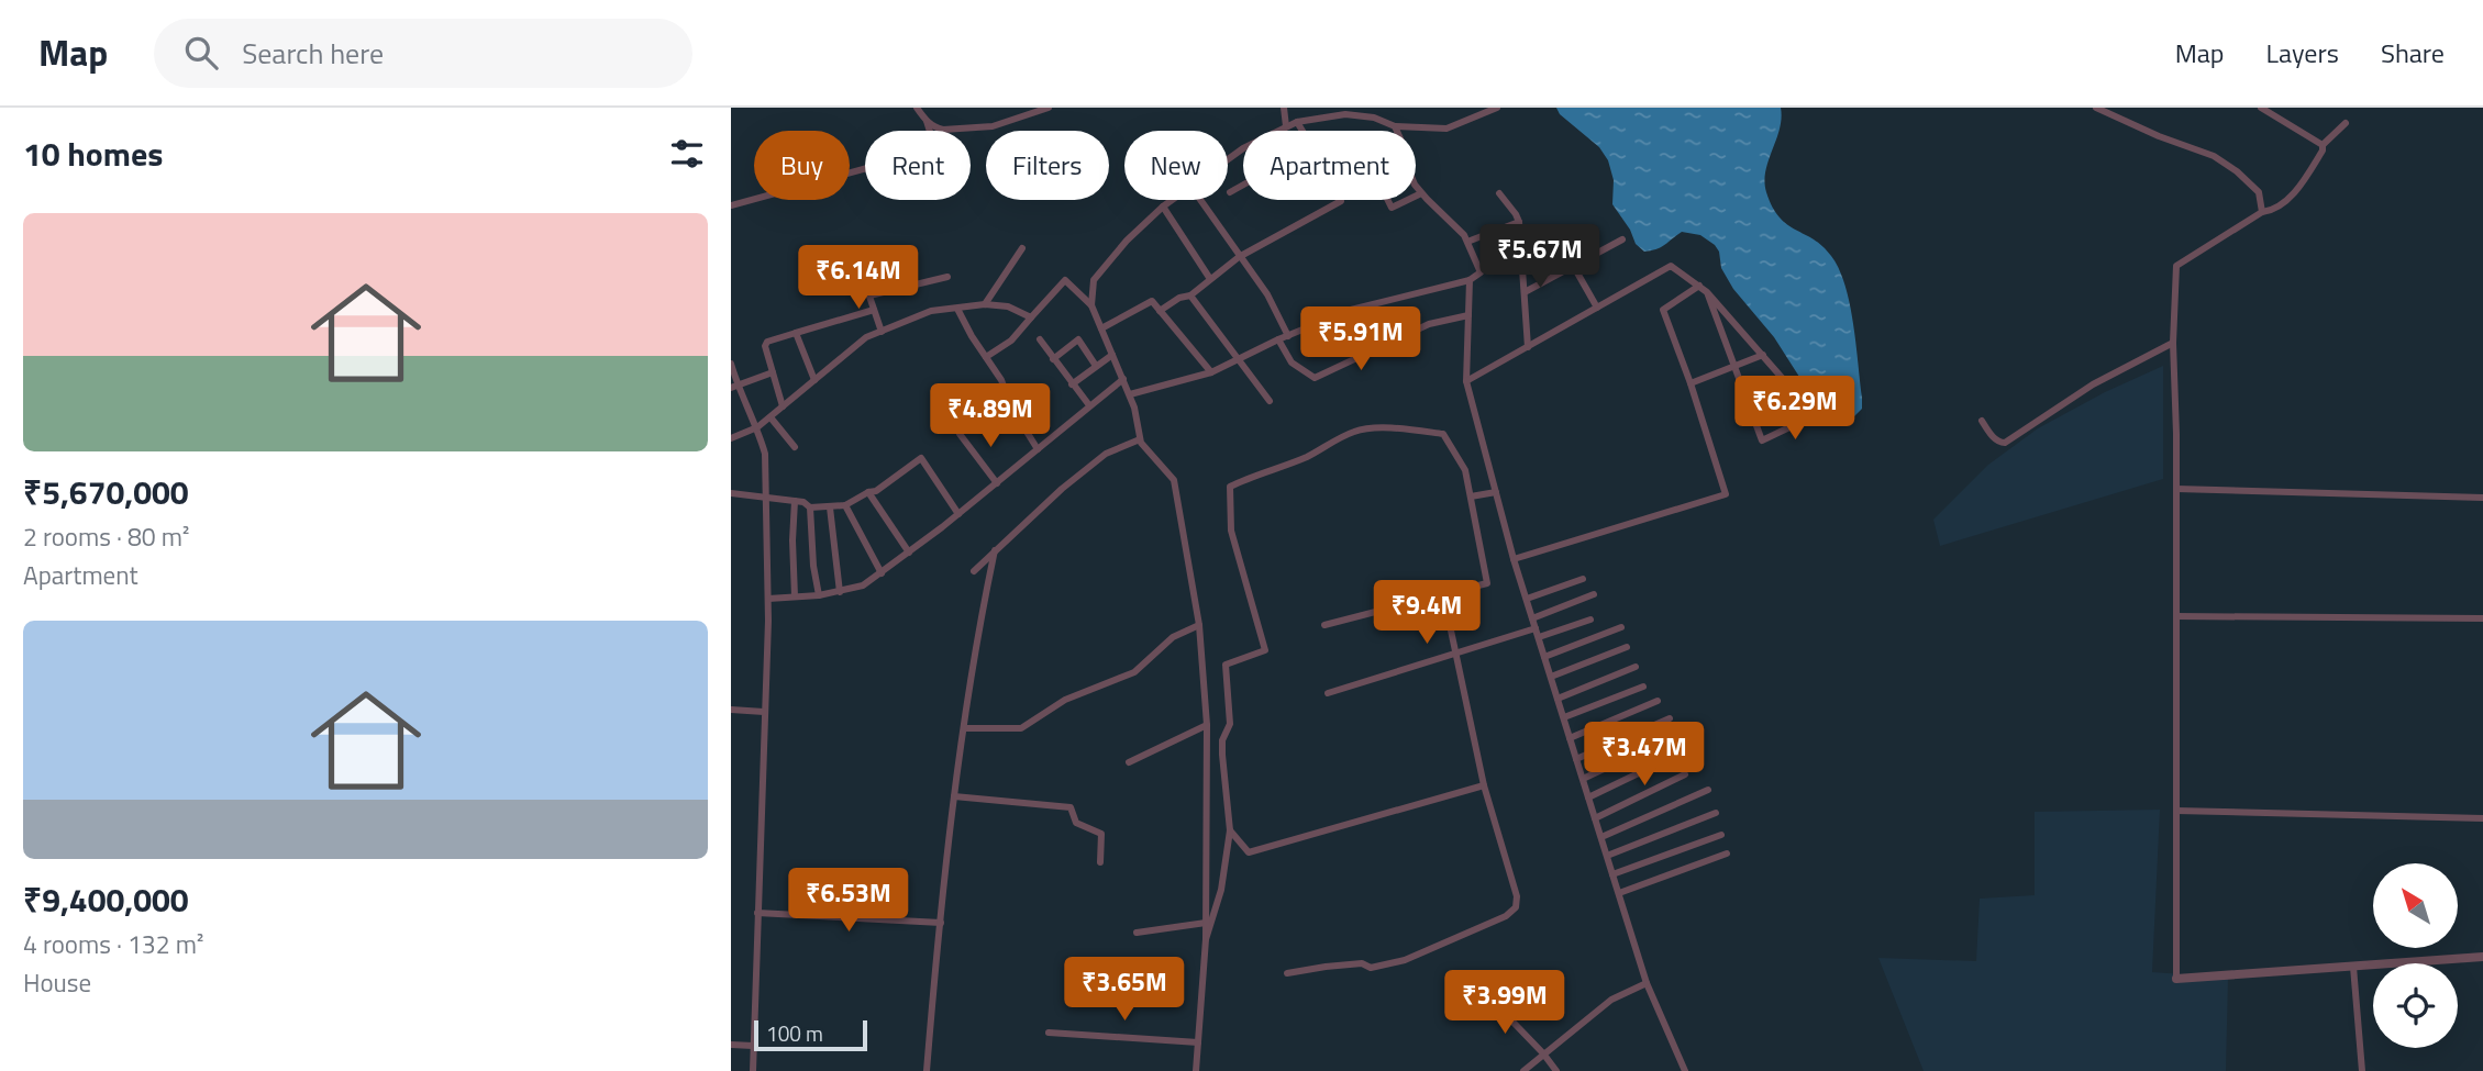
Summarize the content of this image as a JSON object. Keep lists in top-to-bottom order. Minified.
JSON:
{"scale_bar":"100 m","north":"top left","page":{"header":"Map","search":"Search here","nav":["Map","Layers","Share"],"heading":"10 homes","chip":["Buy","Rent","Filters","New","Apartment"],"list":[{"name":"₹5,670,000","note":"2 rooms · 80 m² · Apartment"},{"name":"₹9,400,000","note":"4 rooms · 132 m² · House"}],"price":["₹5.67M","₹6.14M","₹5.91M","₹6.29M","₹4.89M","₹9.4M","₹3.47M","₹6.53M","₹3.65M","₹3.99M"],"scale":"100 m"}}
